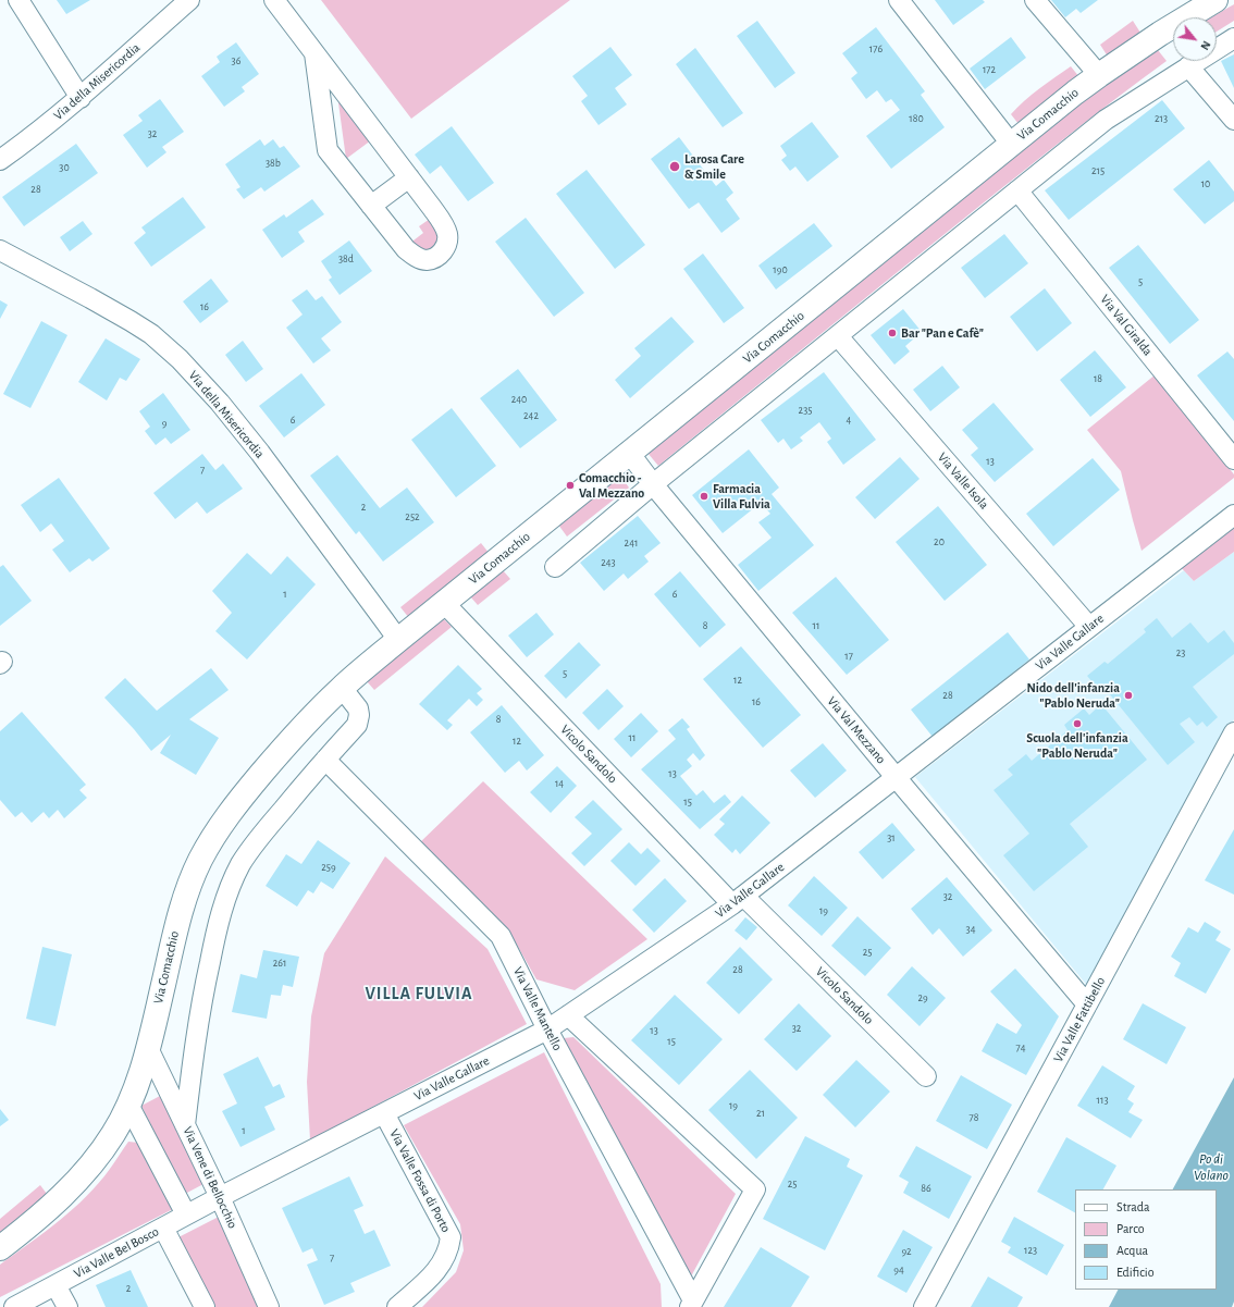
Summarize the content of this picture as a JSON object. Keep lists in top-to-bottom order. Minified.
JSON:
{"streets":{"main road":["Via Comacchio"],"street":["Via della Misericordia","Via Val Giralda","Via Valle Isola","Via Valle Gallare","Via Val Mezzano","Vicolo Sandolo","Via Valle Mantello","Via Valle Fattibello","Via Vene di Bellocchio","Via Valle Fossa di Porto","Via Valle Bel Bosco"]},"crossings":[["Via della Misericordia","Via Comacchio"],["Via Comacchio","Via Val Mezzano"],["Via Comacchio","Vicolo Sandolo"],["Via Comacchio","Via Vene di Bellocchio"],["Via Valle Isola","Via Valle Gallare"],["Via Valle Gallare","Via Val Mezzano"],["Via Valle Gallare","Vicolo Sandolo"],["Via Valle Gallare","Via Valle Mantello"],["Via Valle Gallare","Via Vene di Bellocchio"],["Via Valle Gallare","Via Valle Fossa di Porto"],["Via Valle Gallare","Via Valle Bel Bosco"],["Via Val Mezzano","Via Valle Fattibello"],["Via Vene di Bellocchio","Via Valle Bel Bosco"]],"districts":["VILLA FULVIA"],"water":["Po di Volano"],"places":["Larosa Care & Smile","Bar \"Pan e Cafè\"","Comacchio - Val Mezzano","Farmacia Villa Fulvia","Nido dell'infanzia \"Pablo Neruda\"","Scuola dell'infanzia \"Pablo Neruda\""],"house_numbers":["176","36","172","180","213","32","38b","30","215","10","28","38d","190","5","16","18","240","235","242","6","4","9","13","7","2","252","20","241","243","1","6","8","11","23","17","5","12","28","16","8","11","12","13","14","15","31","259","32","19","34","25","261","28","29","32","13","15","74","113","19","21","78","1","25","86","123","92","7","94","2"],"legend":["Strada","Parco","Acqua","Edificio"],"north":"bottom right"}
